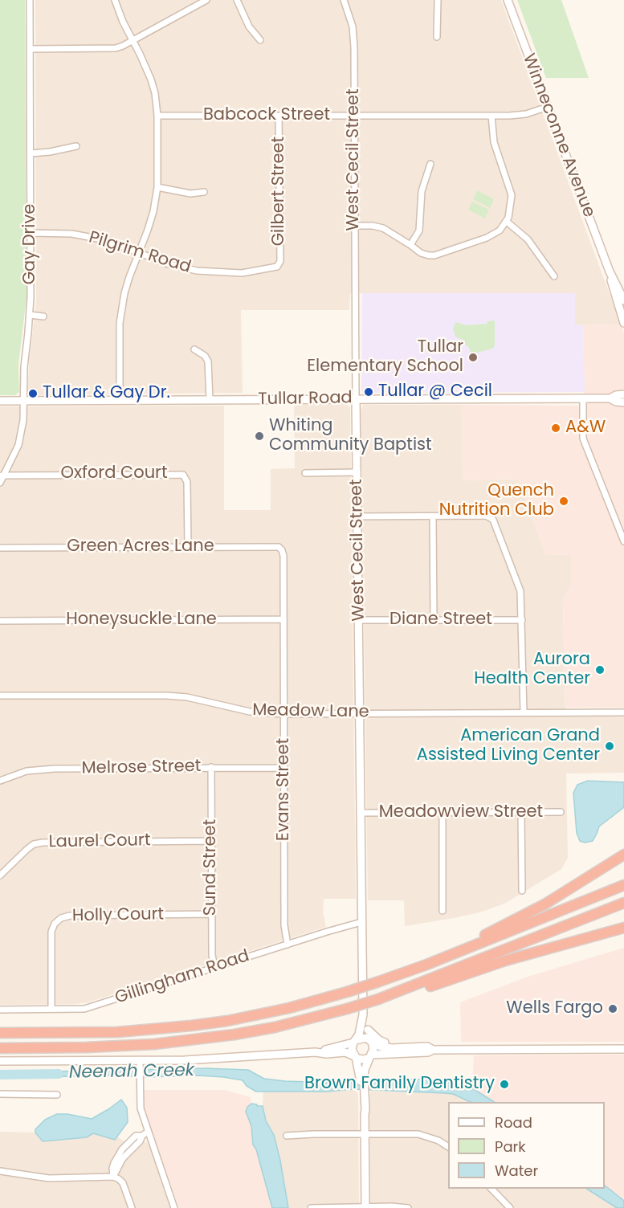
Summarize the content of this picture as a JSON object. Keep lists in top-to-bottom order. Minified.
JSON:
{"streets":{"main road":["Winneconne Avenue","West Cecil Street","Tullar Road"],"street":["Babcock Street","Gilbert Street","Gay Drive","Pilgrim Road","Oxford Court","Green Acres Lane","Honeysuckle Lane","Diane Street","Meadow Lane","Melrose Street","Evans Street","Meadowview Street","Laurel Court","Sund Street","Holly Court","Gillingham Road"]},"crossings":[["Babcock Street","Winneconne Avenue"],["Babcock Street","West Cecil Street"],["Babcock Street","Gilbert Street"],["West Cecil Street","Tullar Road"],["West Cecil Street","Diane Street"],["West Cecil Street","Meadow Lane"],["West Cecil Street","Meadowview Street"],["West Cecil Street","Gillingham Road"],["Gilbert Street","Pilgrim Road"],["Gay Drive","Pilgrim Road"],["Gay Drive","Tullar Road"],["Gay Drive","Oxford Court"],["Oxford Court","Green Acres Lane"],["Green Acres Lane","Evans Street"],["Honeysuckle Lane","Evans Street"],["Meadow Lane","Evans Street"],["Melrose Street","Evans Street"],["Melrose Street","Sund Street"],["Evans Street","Gillingham Road"],["Laurel Court","Sund Street"],["Sund Street","Holly Court"],["Sund Street","Gillingham Road"],["Holly Court","Gillingham Road"]],"water":["Neenah Creek"],"places":["Tullar Elementary School","Tullar @ Cecil","Tullar & Gay Dr.","A&W","Whiting Community Baptist","Quench Nutrition Club","Aurora Health Center","American Grand Assisted Living Center","Wells Fargo","Brown Family Dentistry"],"legend":["Road","Park","Water"]}
